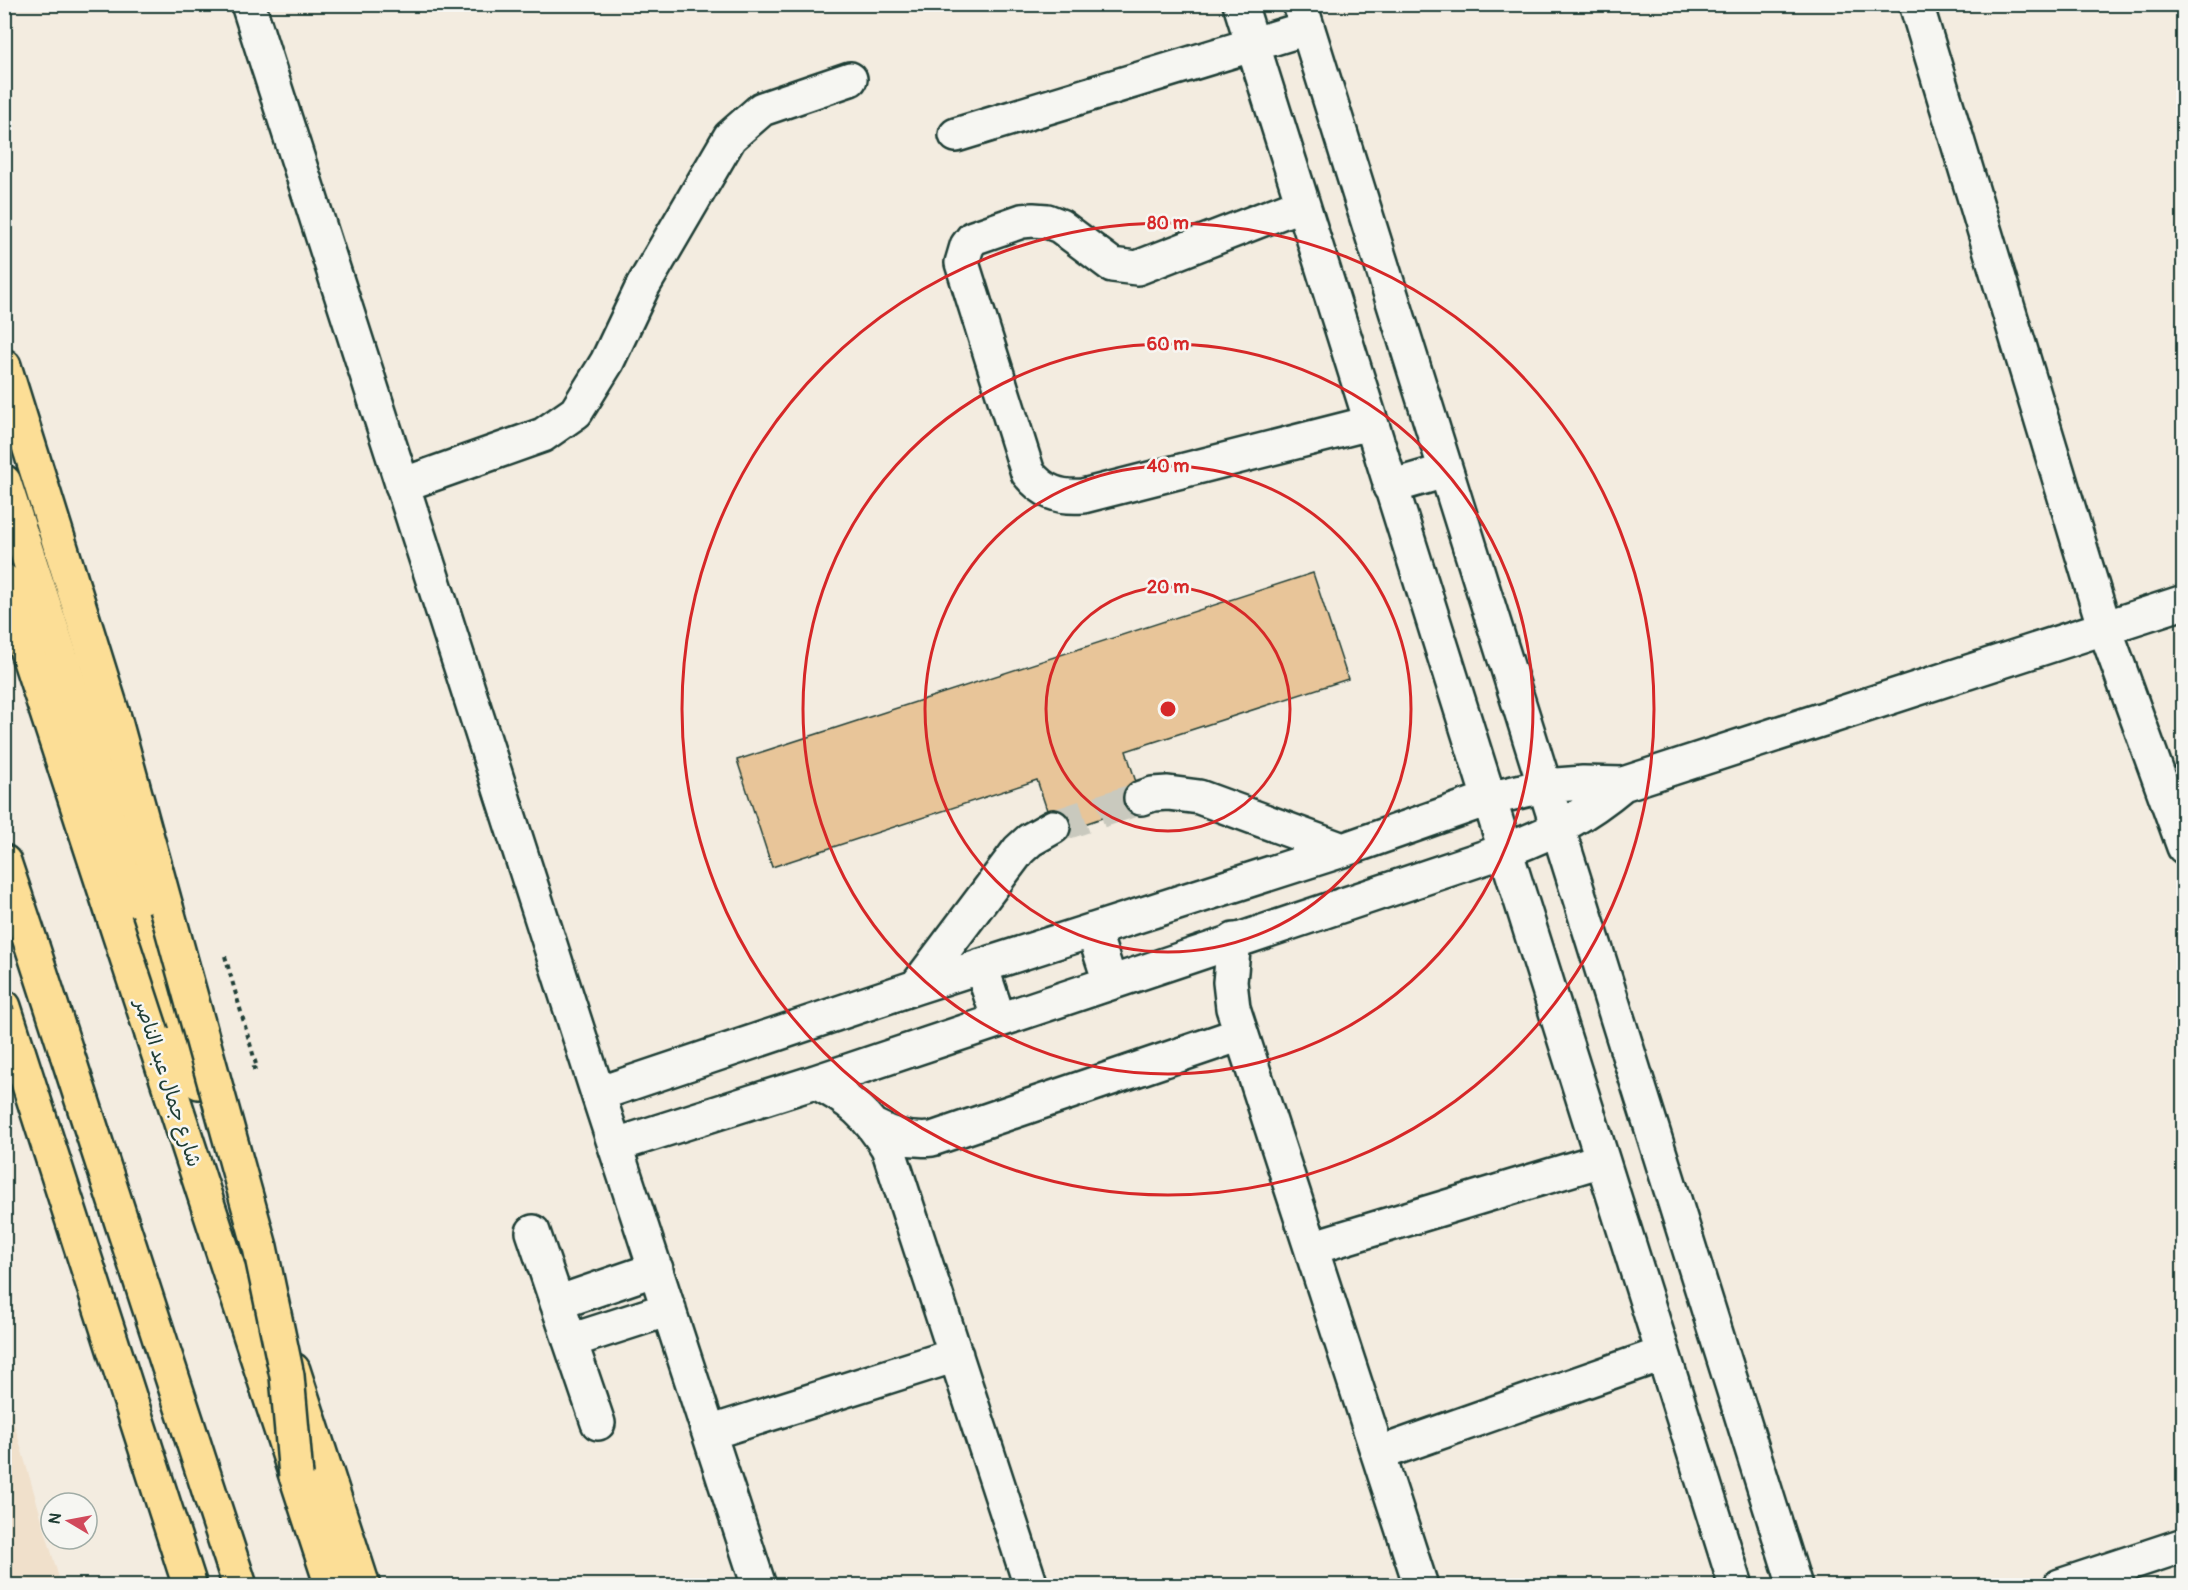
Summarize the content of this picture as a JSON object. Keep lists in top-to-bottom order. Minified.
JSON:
{"streets":{"main road":["شارع جمال عبد الناصر"]},"north":"left","rings":["80 m","60 m","40 m","20 m"]}
